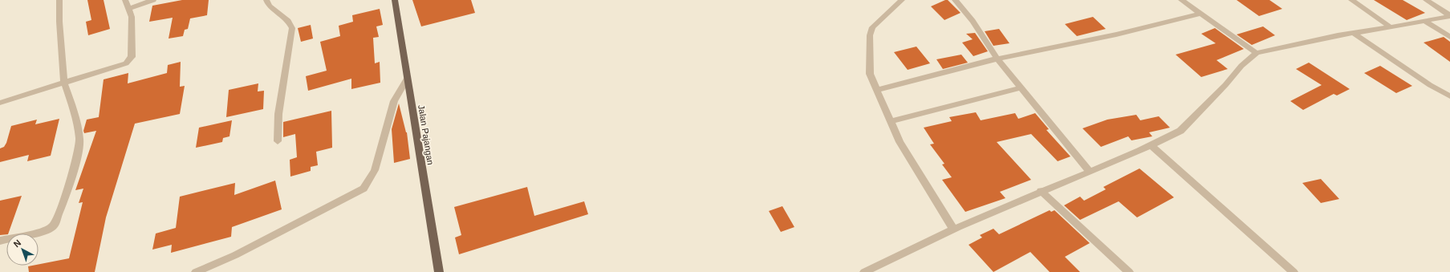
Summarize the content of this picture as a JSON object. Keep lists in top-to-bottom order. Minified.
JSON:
{"streets":{"main road":["Jalan Pajangan"]},"north":"top left"}
